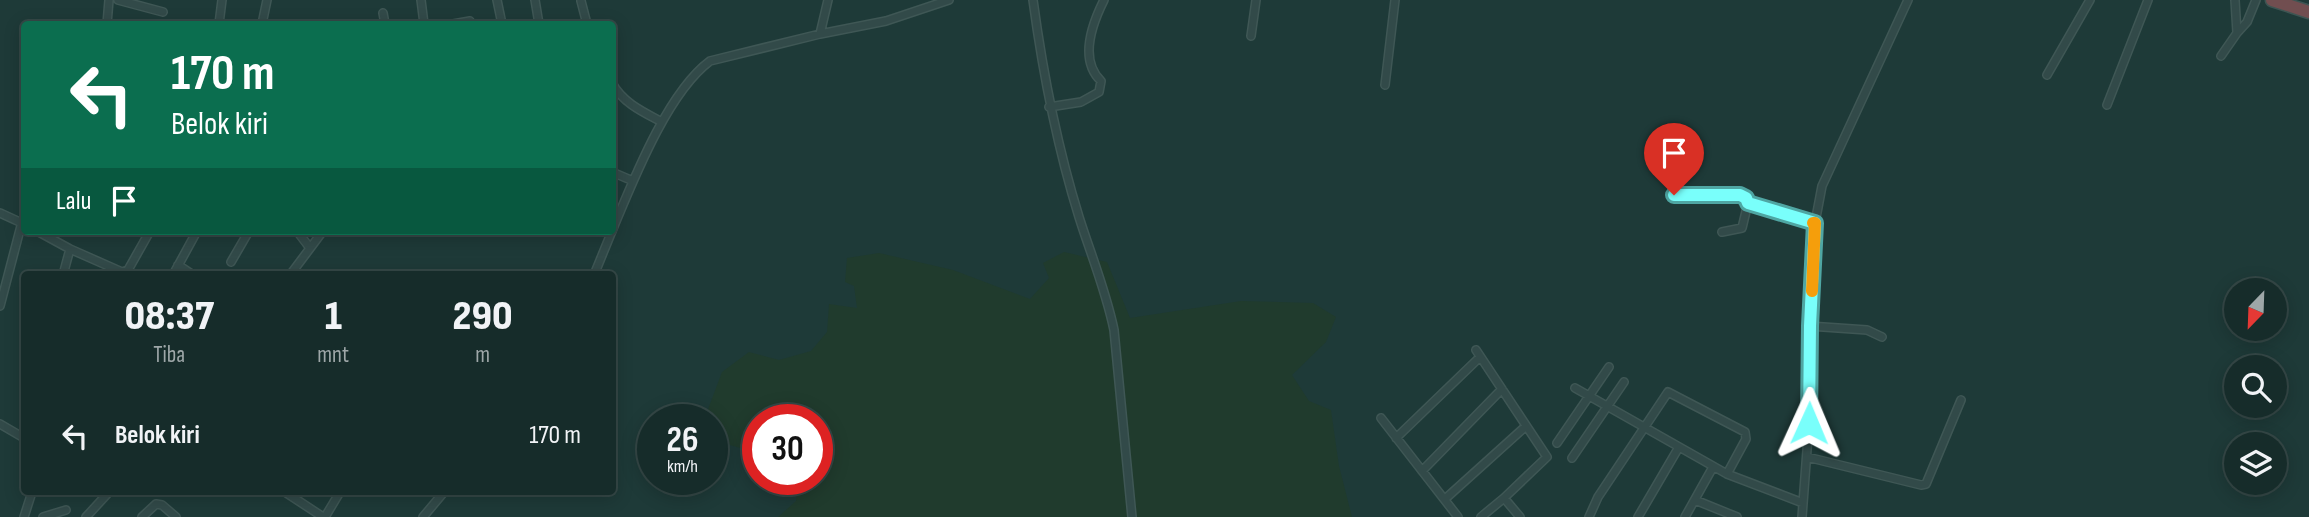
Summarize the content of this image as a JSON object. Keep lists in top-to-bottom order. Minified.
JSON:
{"north":"bottom left","page":{"turn":["170 m","Belok kiri"],"then":"Lalu","eta":["08:37","Tiba","1","mnt","290","m"],"list":[{"name":"Belok kiri","value":"170 m"}],"speed":"26 km/h","limit":"30"}}
